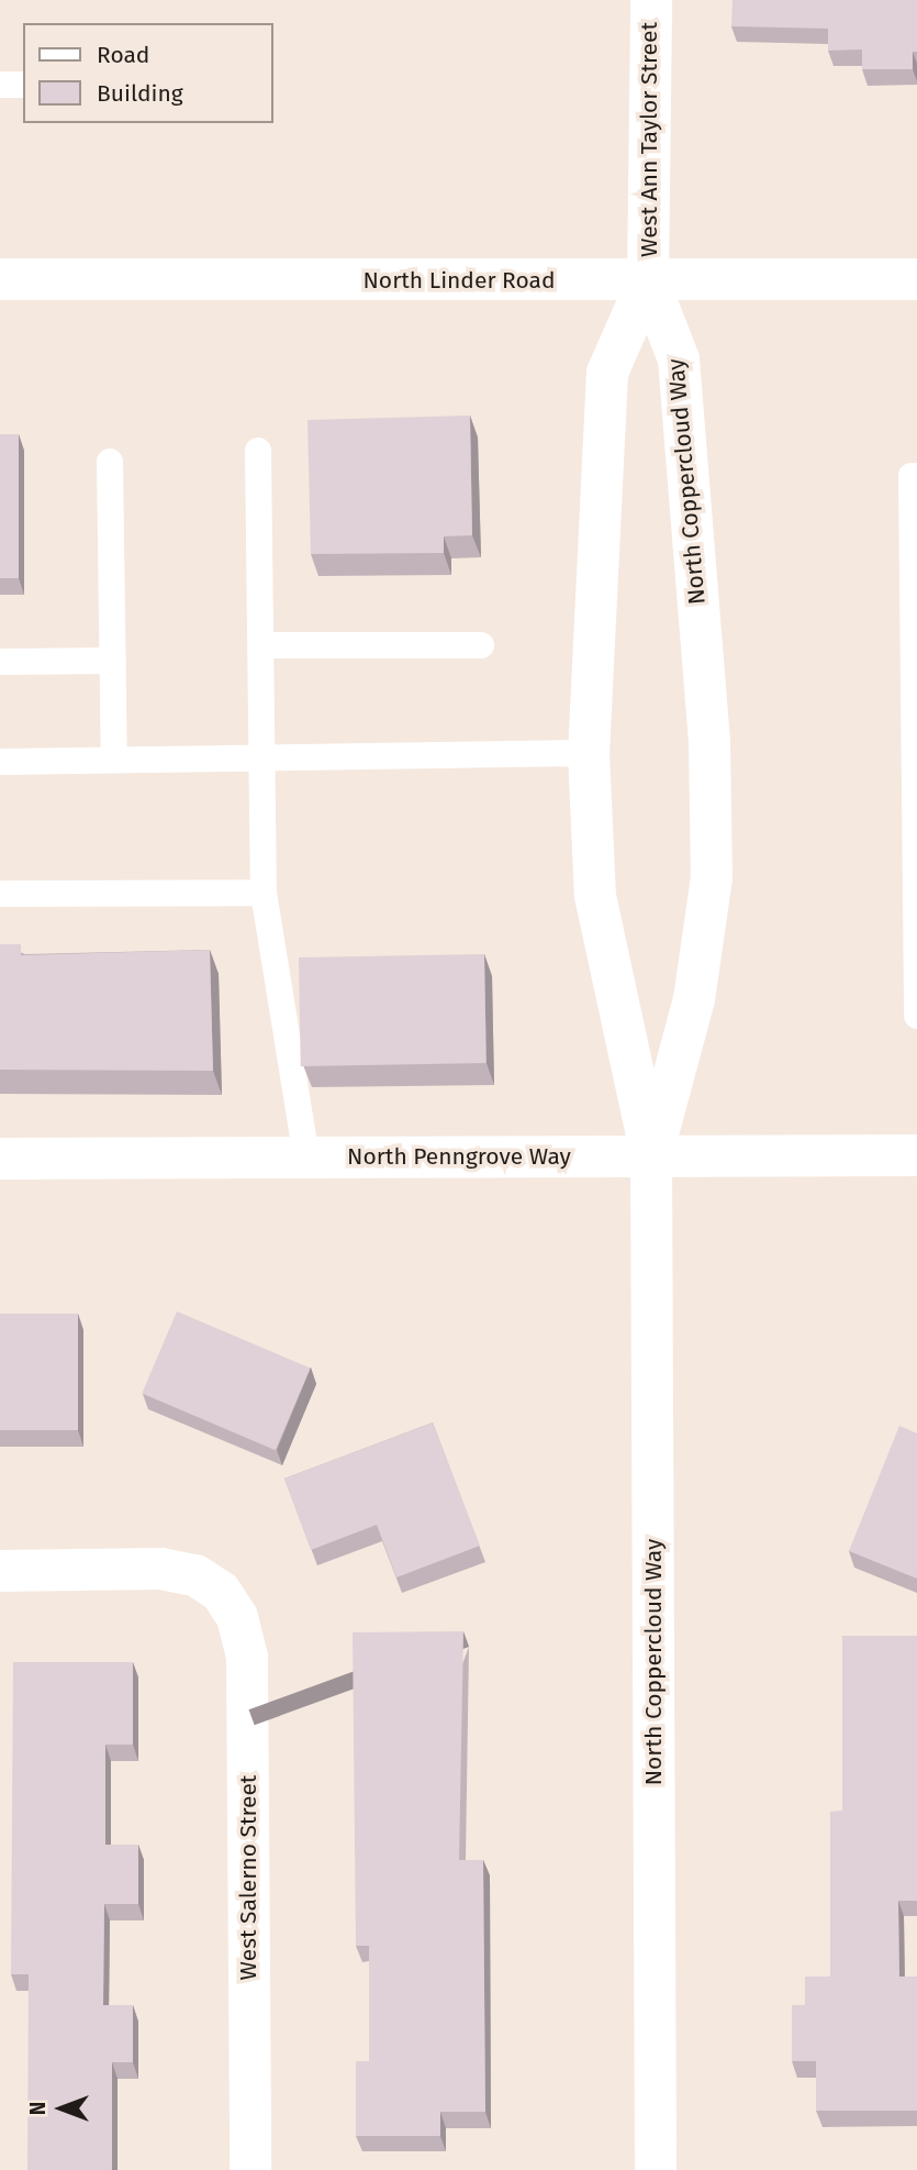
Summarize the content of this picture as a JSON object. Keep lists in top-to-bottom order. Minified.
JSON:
{"streets":{"street":["West Ann Taylor Street","North Linder Road","North Coppercloud Way","North Penngrove Way","West Salerno Street"]},"crossings":[["West Ann Taylor Street","North Linder Road"],["West Ann Taylor Street","North Coppercloud Way"],["North Linder Road","North Coppercloud Way"],["North Coppercloud Way","North Penngrove Way"]],"legend":["Road","Building"],"north":"left"}
